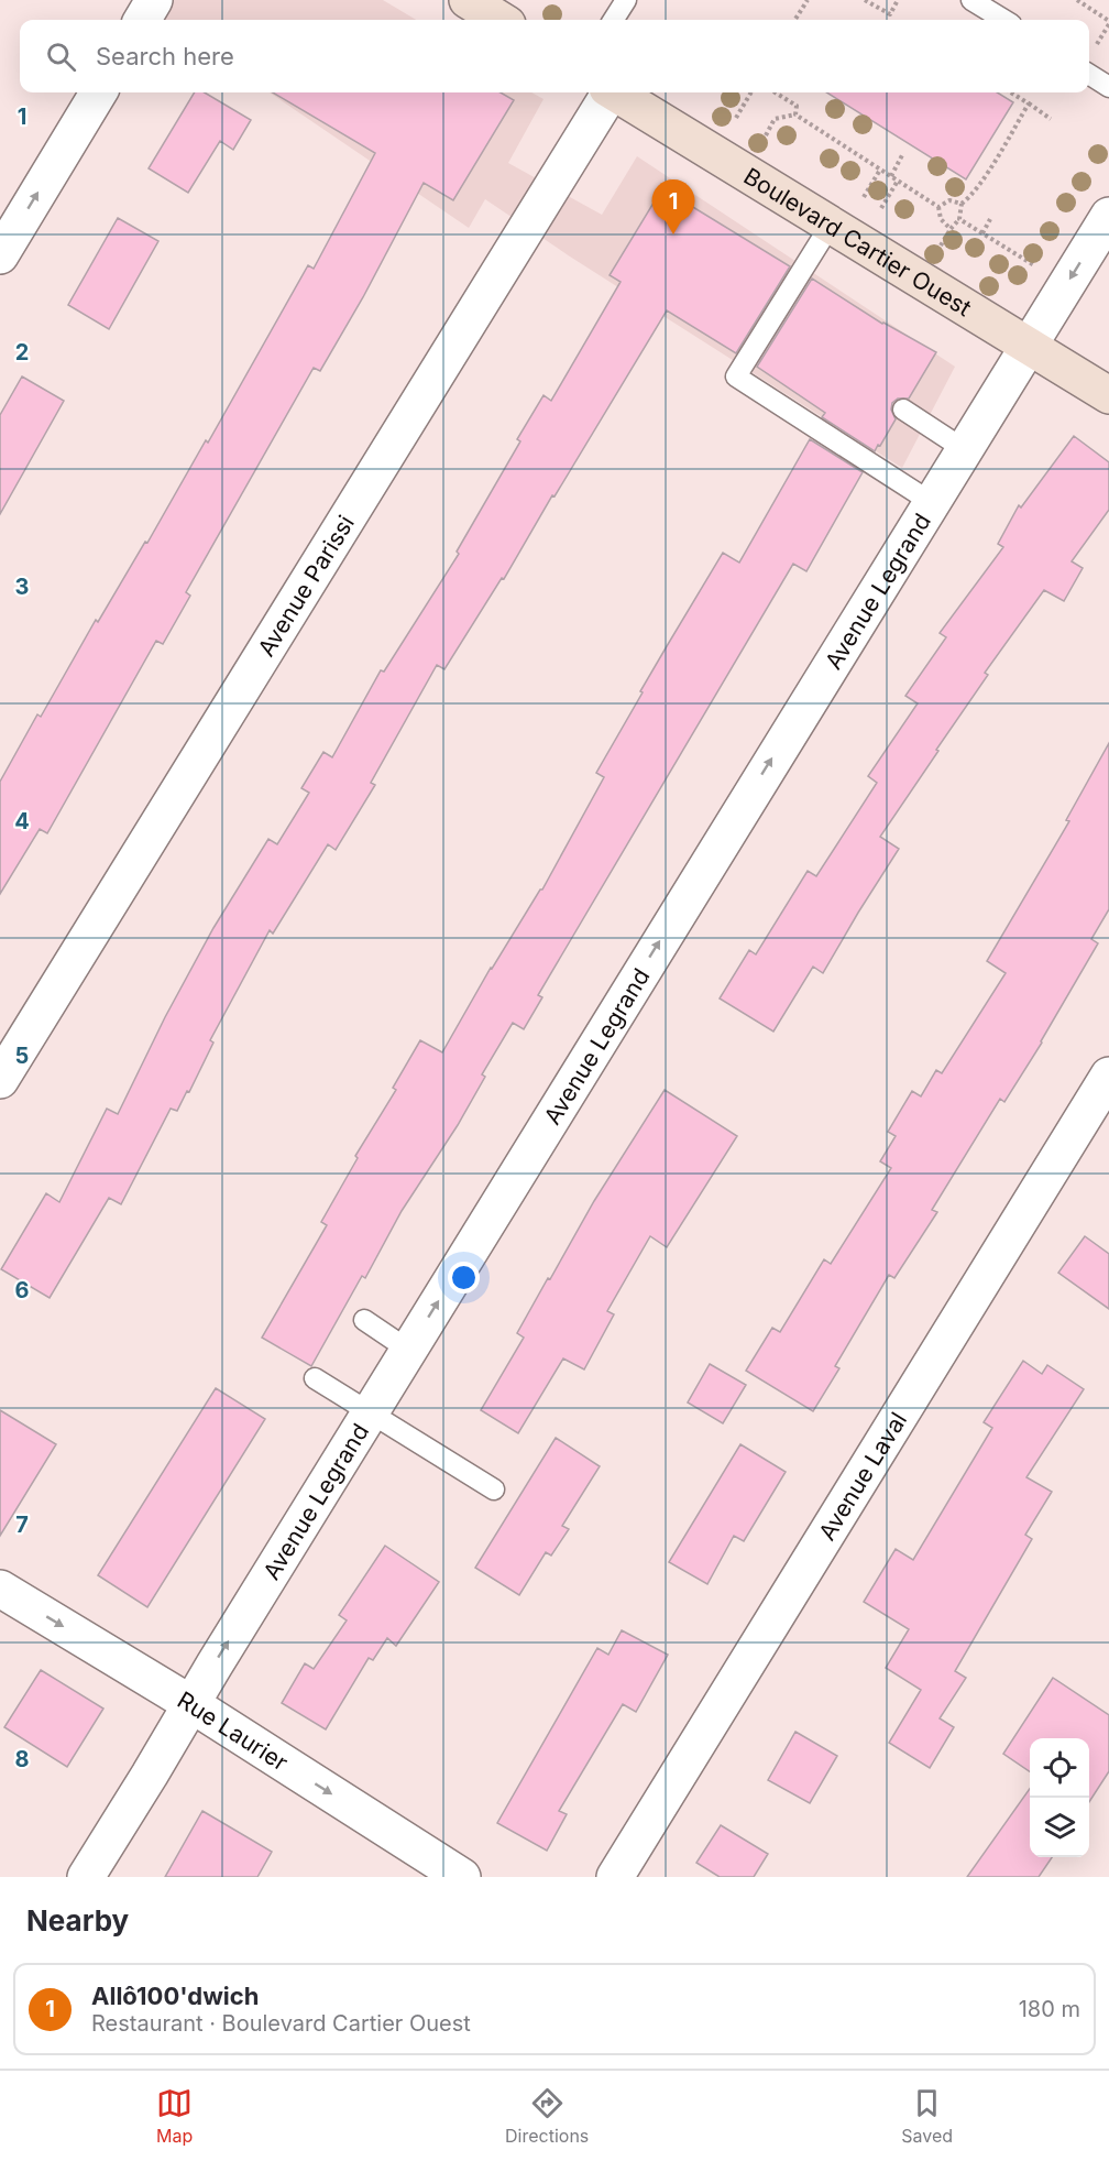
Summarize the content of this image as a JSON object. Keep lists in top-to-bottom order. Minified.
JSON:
{"streets":{"street":["Boulevard Cartier Ouest","Avenue Parissi","Avenue Legrand","Avenue Laval","Rue Laurier"]},"crossings":[["Boulevard Cartier Ouest","Avenue Legrand"],["Avenue Legrand","Rue Laurier"]],"one_way":["Rue Laurier"],"page":{"search":"Search here","pins":"1","heading":"Nearby","list":[{"mark":"1","name":"Allô100'dwich","note":"Restaurant · Boulevard Cartier Ouest","value":"180 m"}],"nav":["Map","Directions","Saved"]},"grid":{"rows":["1","2","3","4","5","6","7","8"]}}
